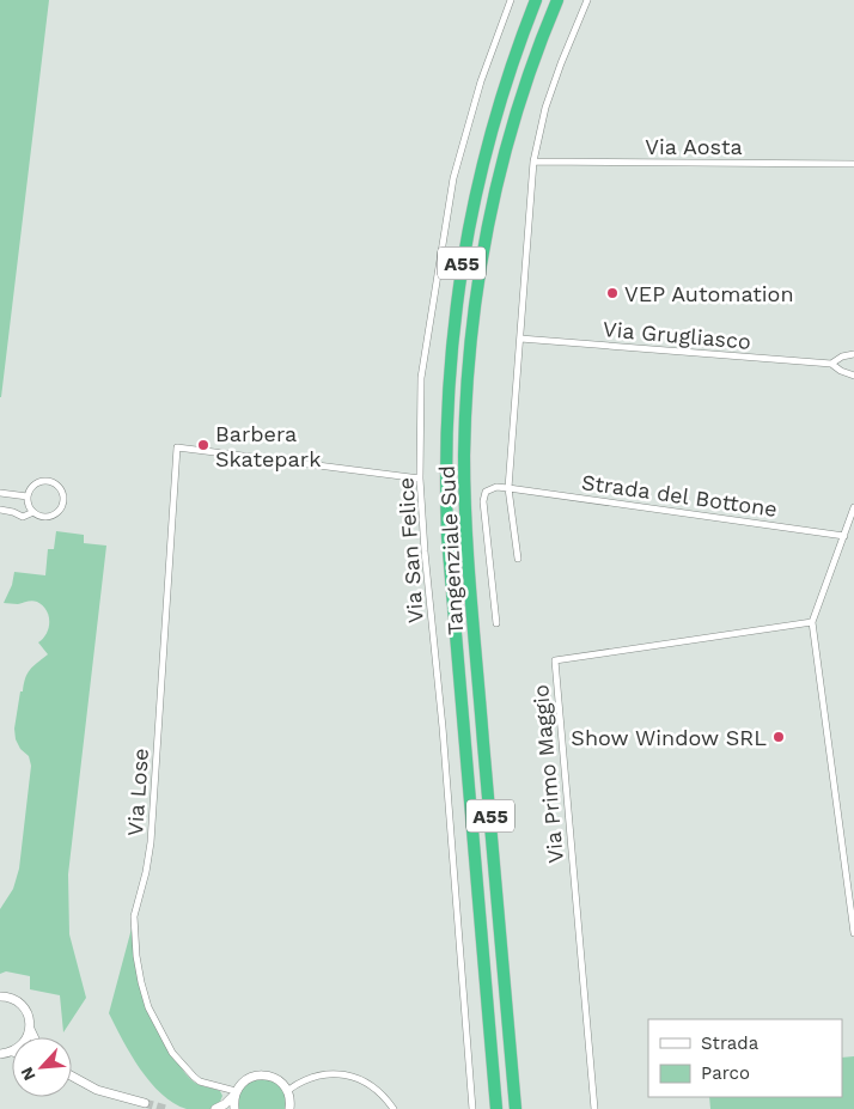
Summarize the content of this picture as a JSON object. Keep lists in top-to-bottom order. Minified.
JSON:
{"streets":{"highway":["A55","Tangenziale Sud"],"street":["Via Aosta","Via Grugliasco","Strada del Bottone","Via San Felice","Via Primo Maggio","Via Lose"]},"crossings":[["Via San Felice","Via Lose"]],"places":["VEP Automation","Barbera Skatepark","Show Window SRL"],"legend":["Strada","Parco"],"north":"bottom left"}
